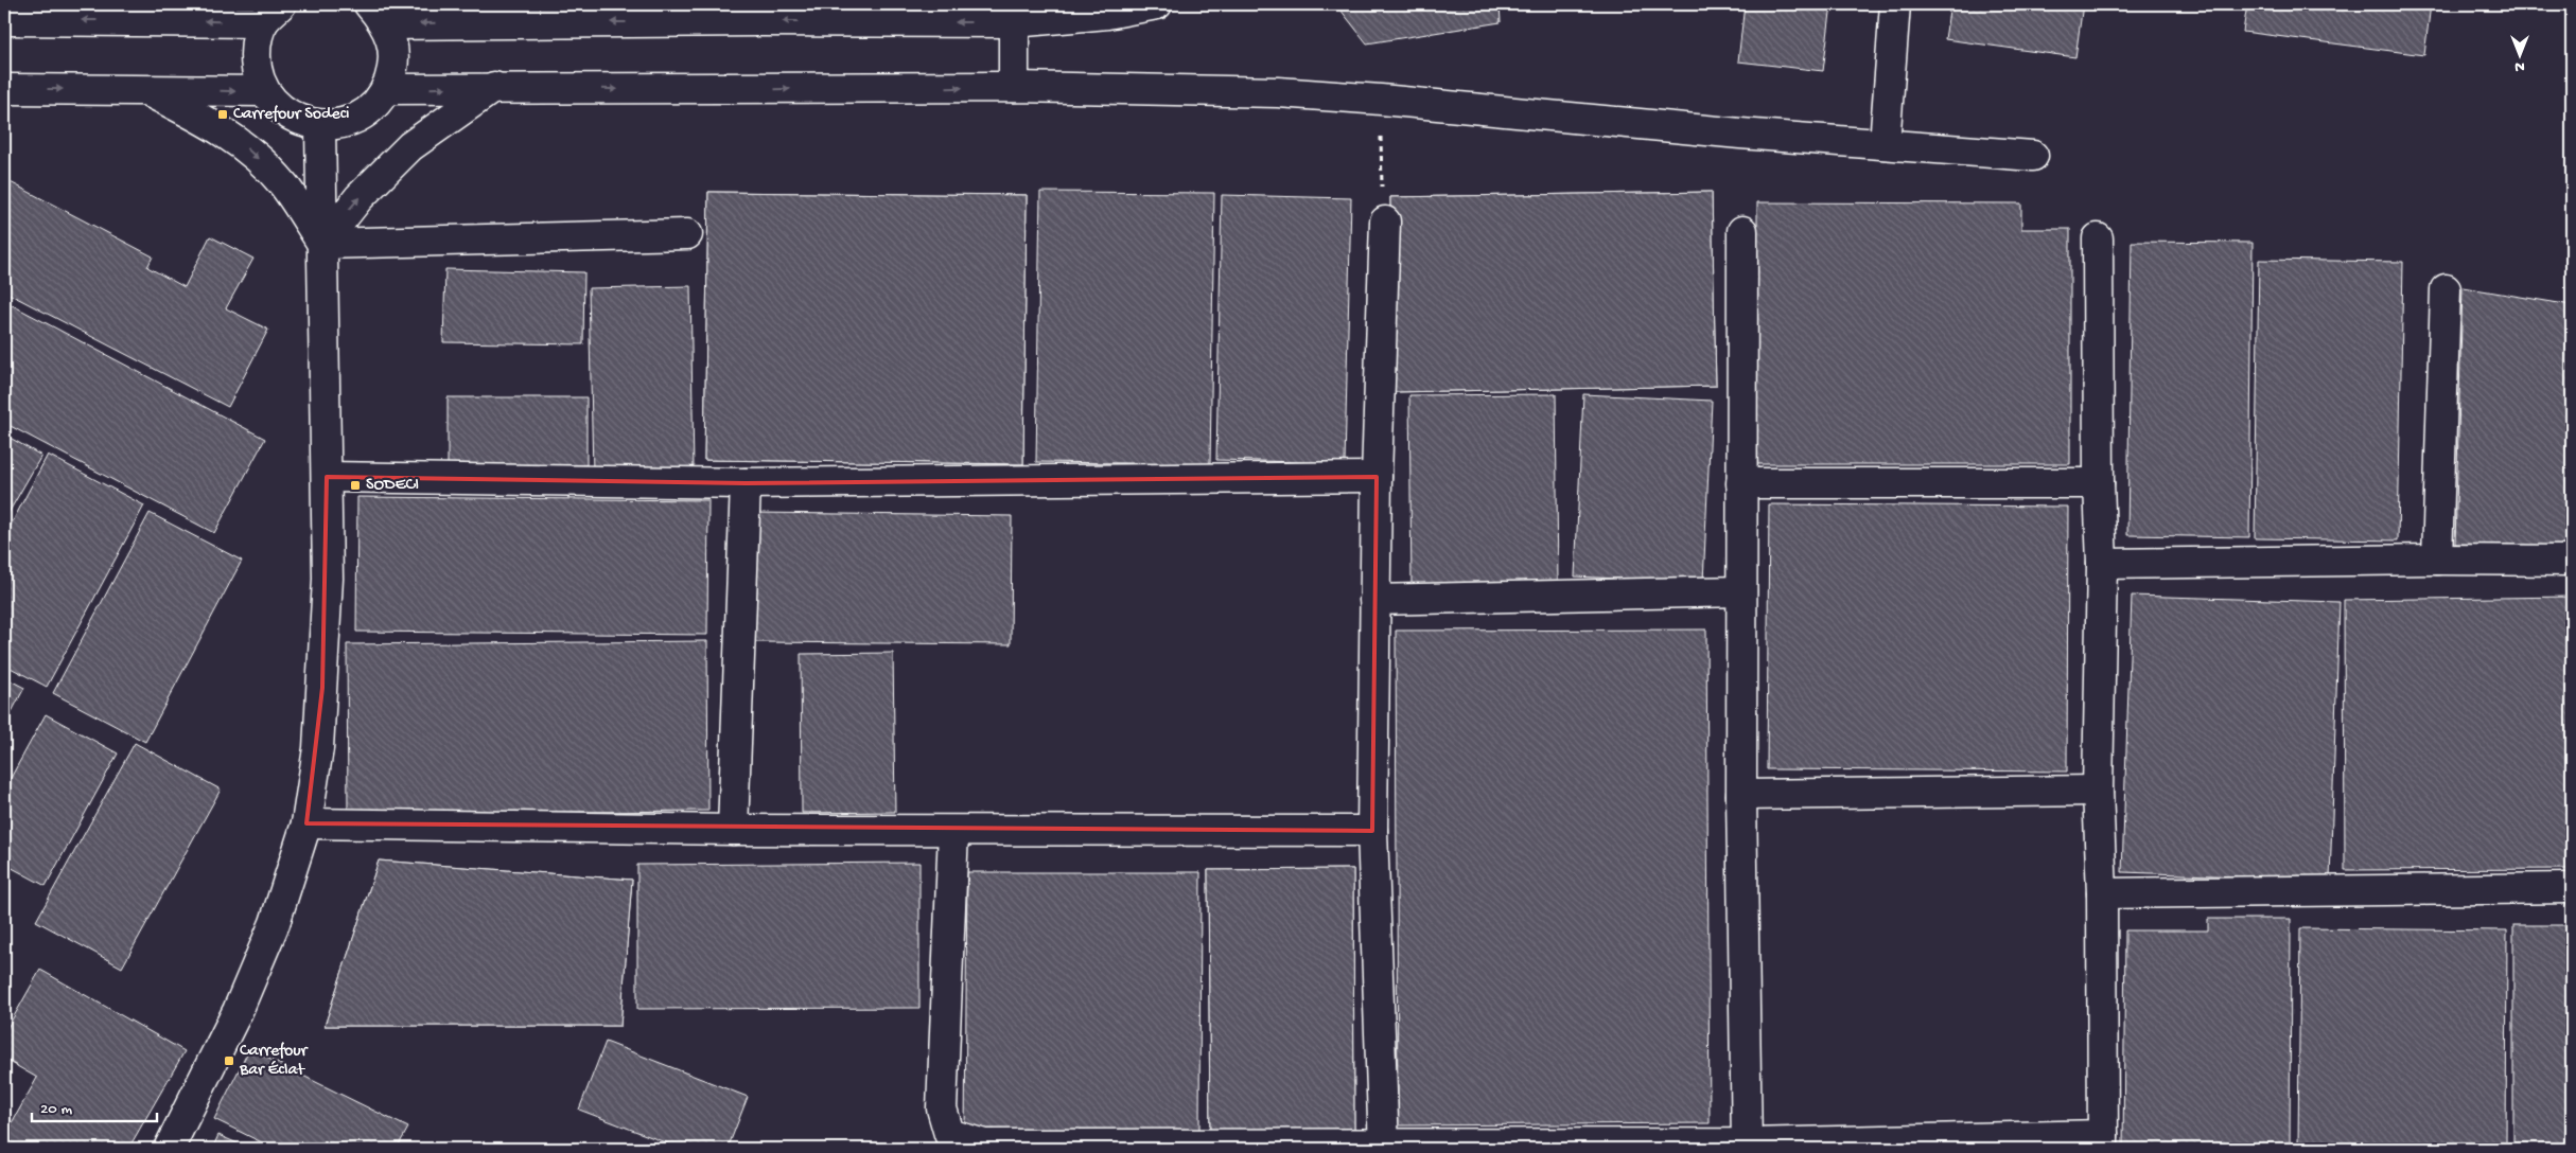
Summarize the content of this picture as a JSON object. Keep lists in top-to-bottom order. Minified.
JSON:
{"places":{"transit":["Carrefour Sodeci","SODECI","Carrefour Bar Éclat"]},"scale_bar":"20 m","north":"bottom"}
